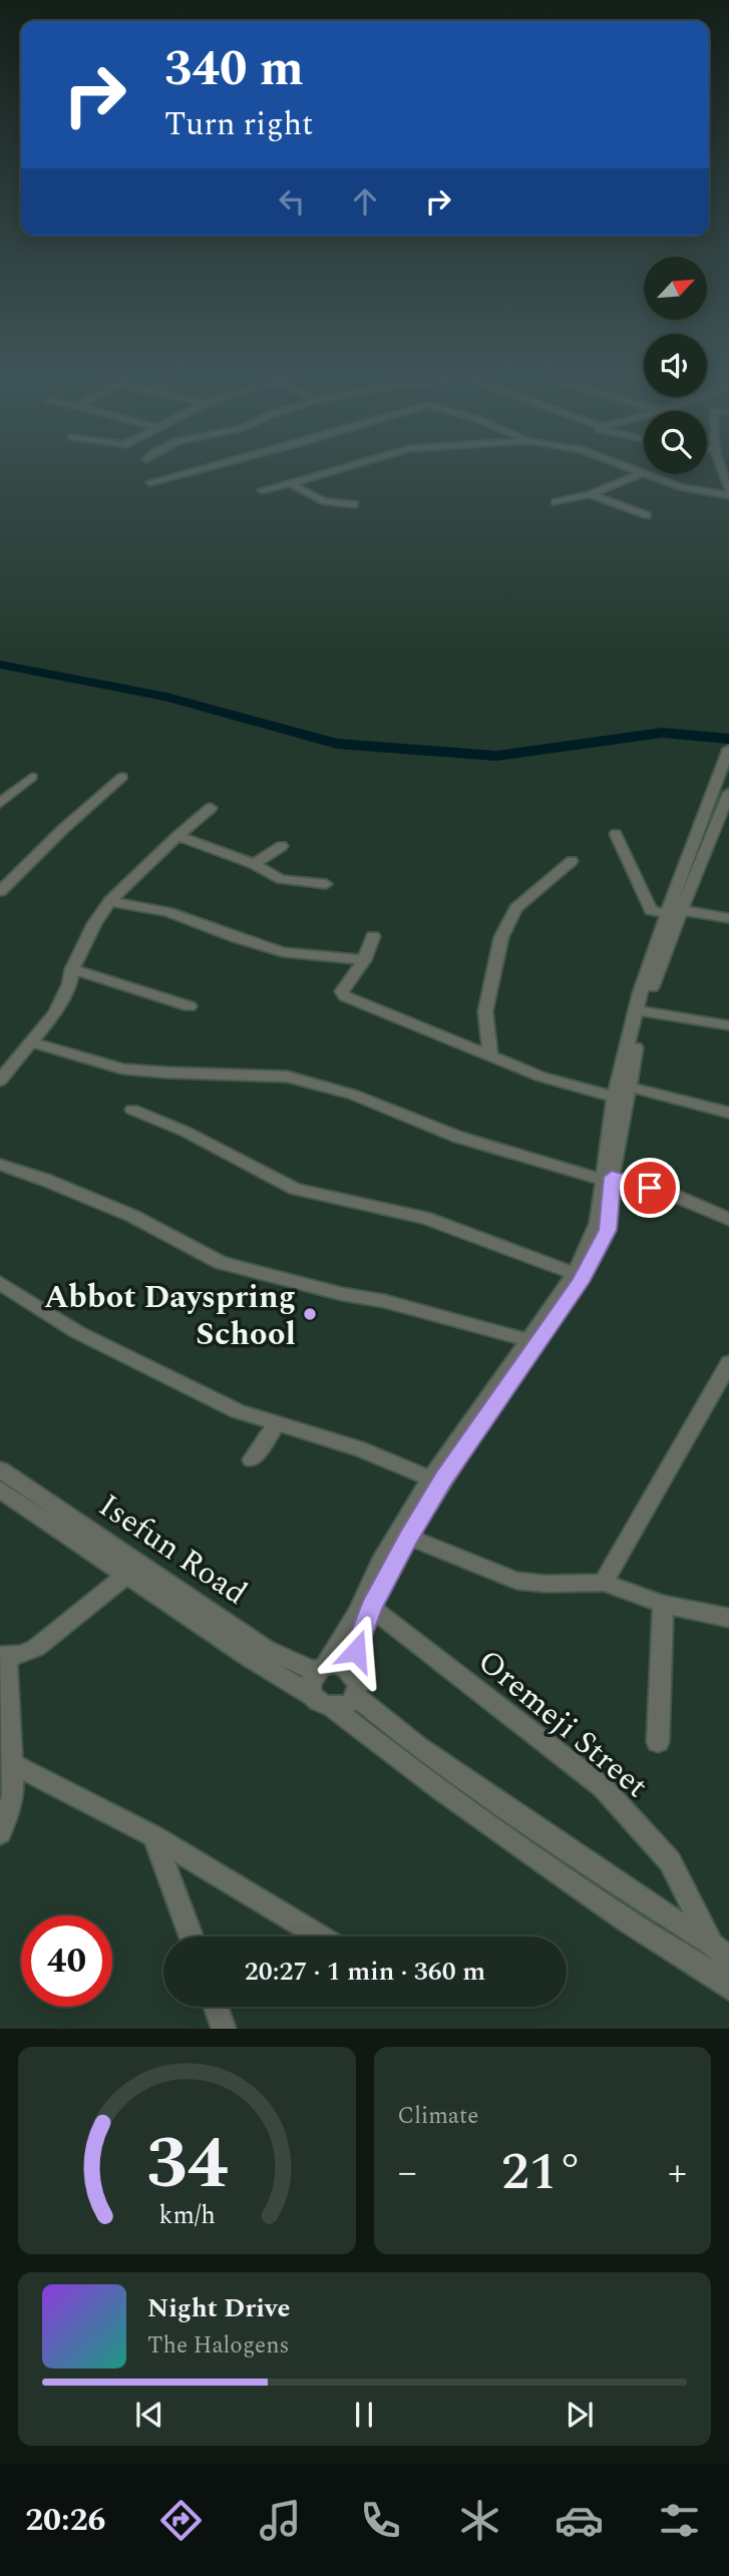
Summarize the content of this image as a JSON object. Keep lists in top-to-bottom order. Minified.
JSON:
{"streets":{"street":["Isefun Road","Oremeji Street"]},"places":["Abbot Dayspring School"],"north":"top right","page":{"turn":["340 m","Turn right"],"limit":"40","trip":"20:27 · 1 min · 360 m","tile":"Climate","heat":["−","21°","+"],"song":["Night Drive","The Halogens"],"tabs":"20:26","gauge":["34","km/h"]}}
